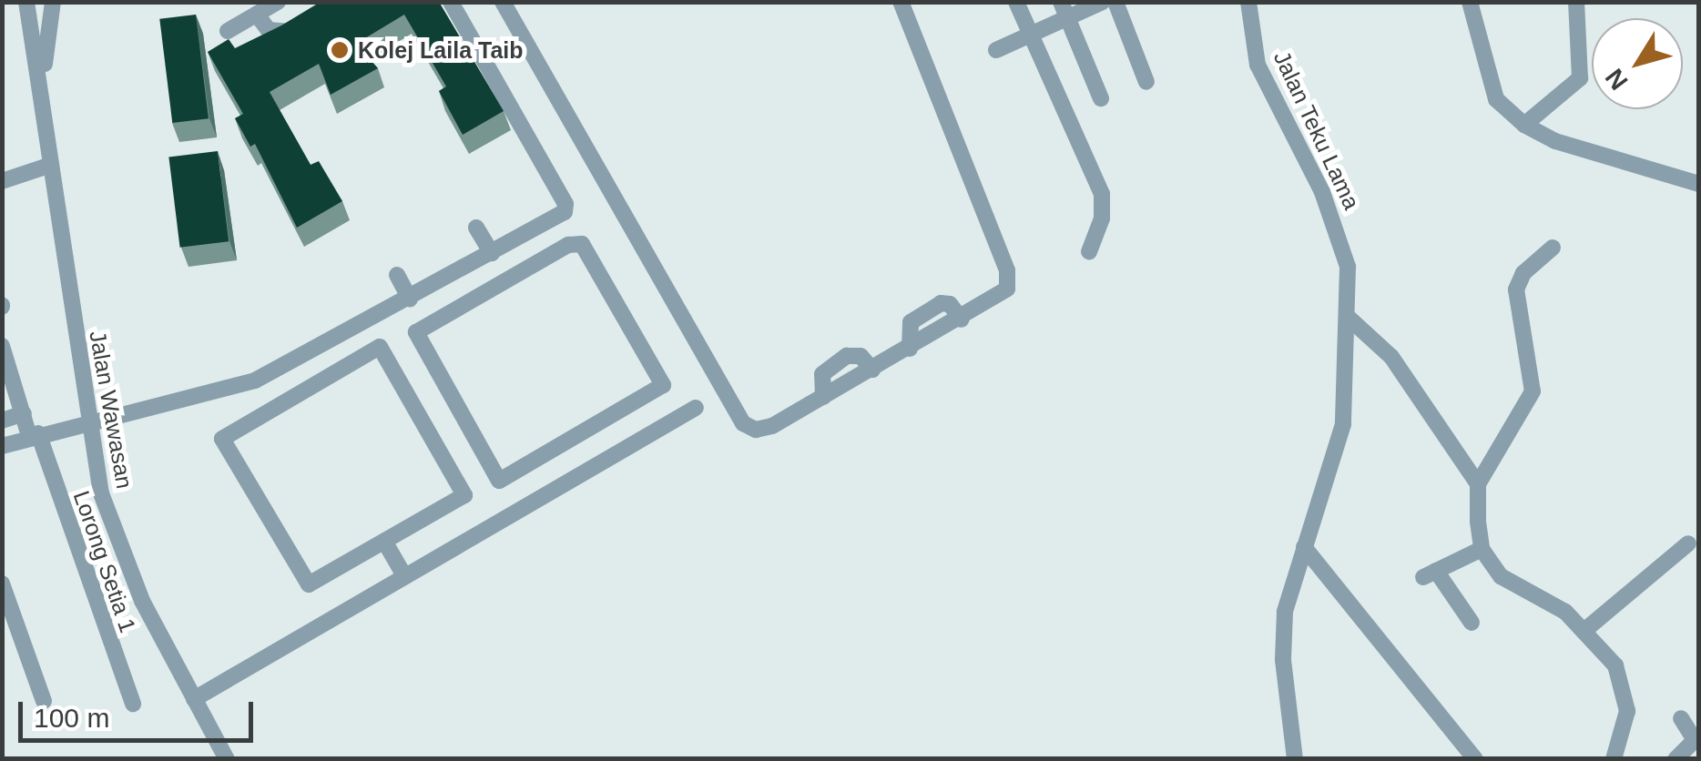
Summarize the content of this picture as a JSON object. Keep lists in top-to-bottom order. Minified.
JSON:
{"streets":{"street":["Jalan Teku Lama","Jalan Wawasan","Lorong Setia 1"]},"places":["Kolej Laila Taib"],"scale_bar":"100 m","north":"bottom left"}
